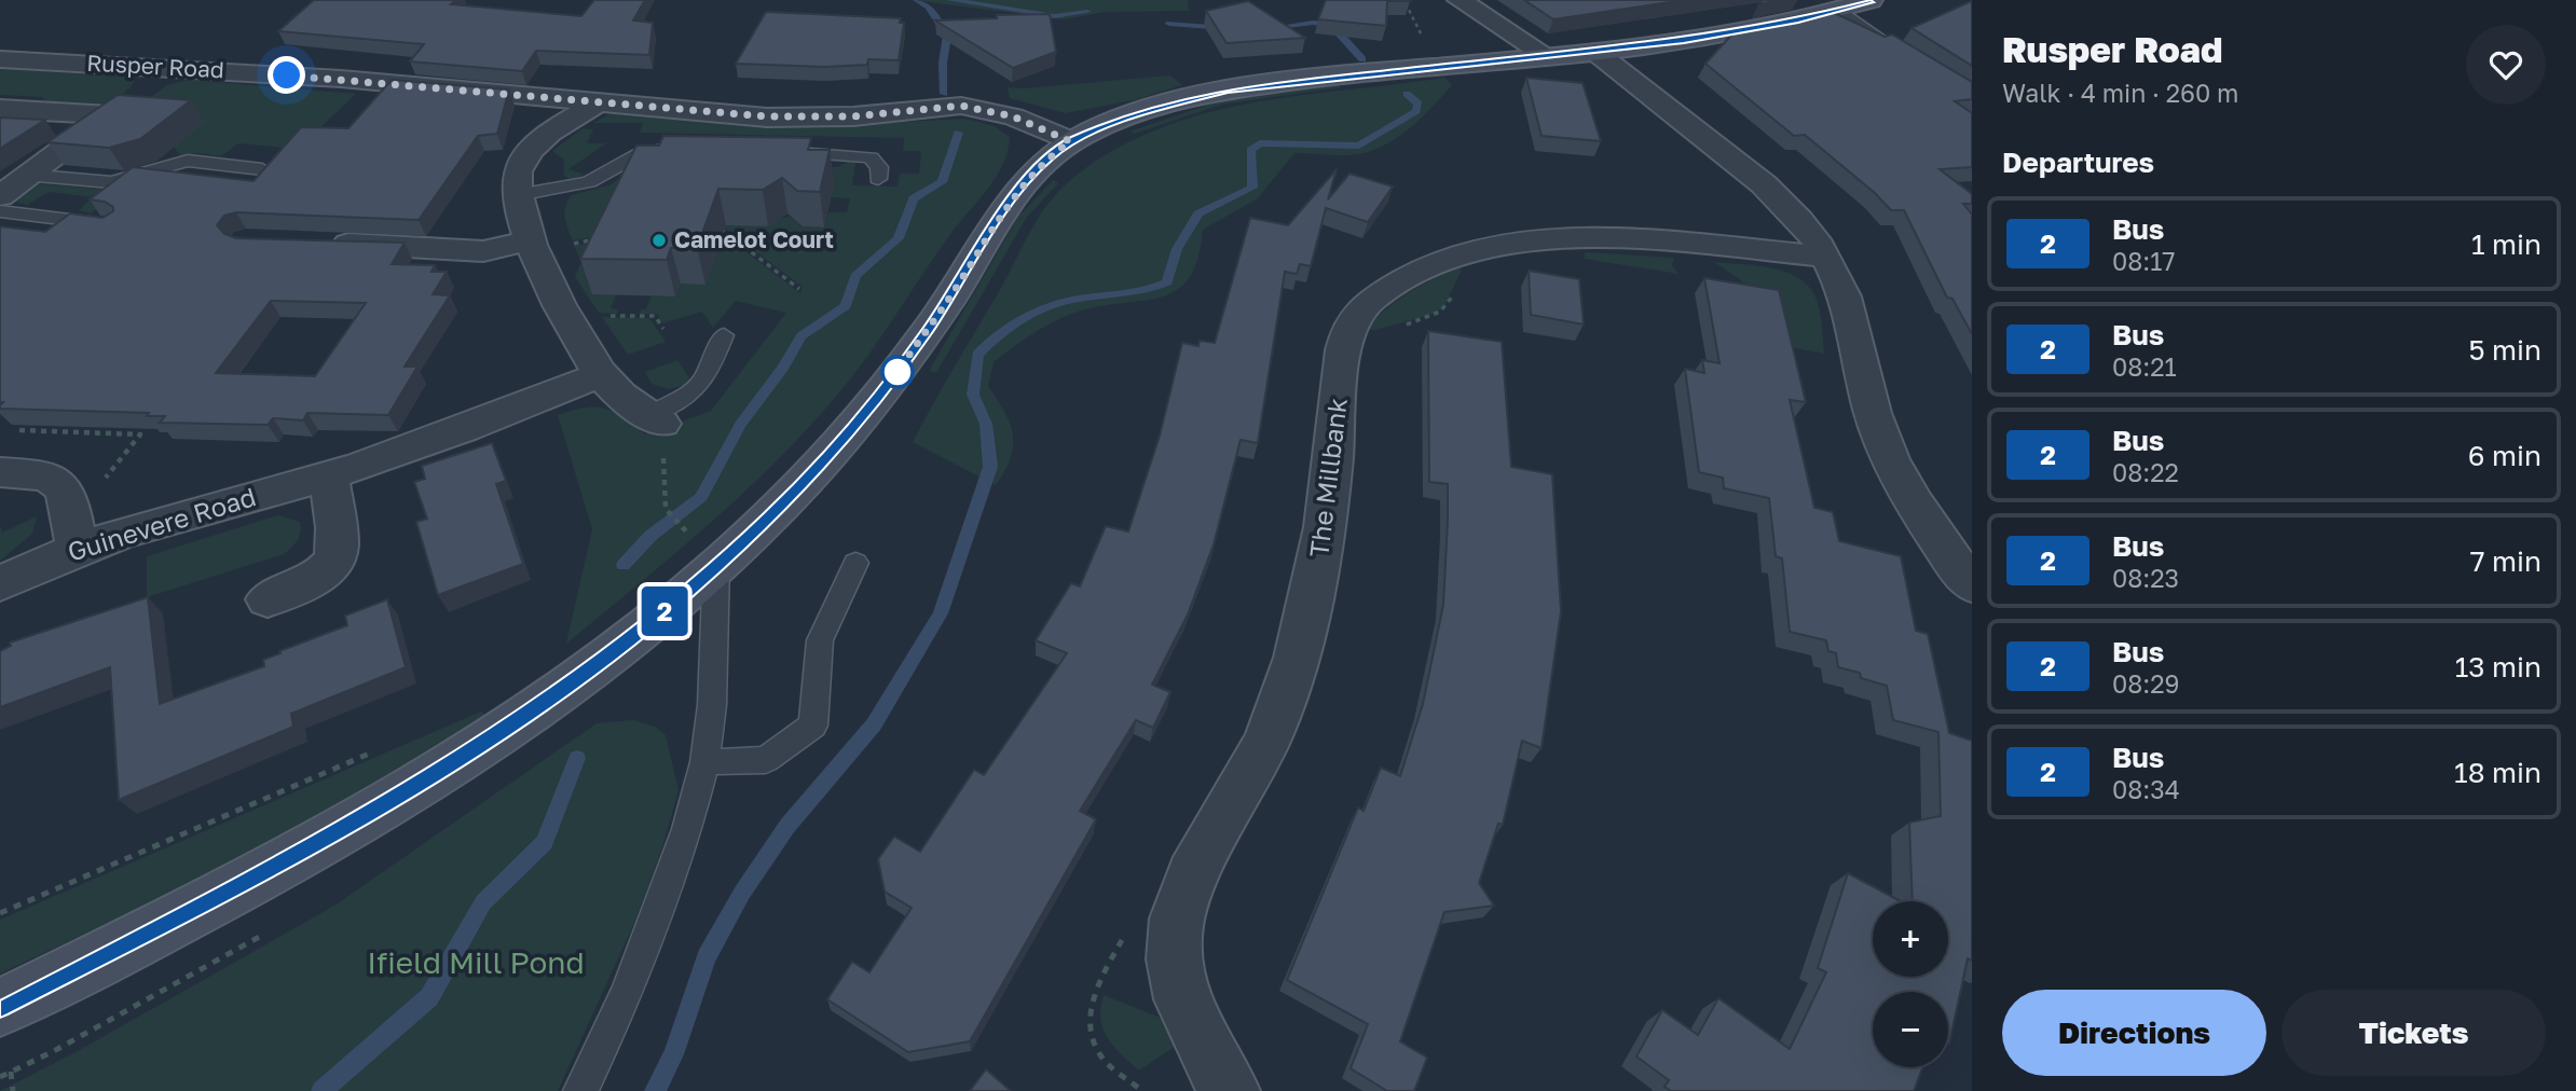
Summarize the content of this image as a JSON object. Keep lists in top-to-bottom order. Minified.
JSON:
{"streets":{"street":["Rusper Road","The Millbank","Guinevere Road"]},"parks":["Ifield Mill Pond"],"places":["Camelot Court"],"lines":["bus line 2"],"page":{"on_map":"2","heading":[["Rusper Road","Walk · 4 min · 260 m"],"Departures"],"list":[{"mark":"2","name":"Bus","note":"08:17","value":"1 min"},{"mark":"2","name":"Bus","note":"08:21","value":"5 min"},{"mark":"2","name":"Bus","note":"08:22","value":"6 min"},{"mark":"2","name":"Bus","note":"08:23","value":"7 min"},{"mark":"2","name":"Bus","note":"08:29","value":"13 min"},{"mark":"2","name":"Bus","note":"08:34","value":"18 min"}],"map_buttons":["+","−"],"buttons":["Directions","Tickets"]}}
